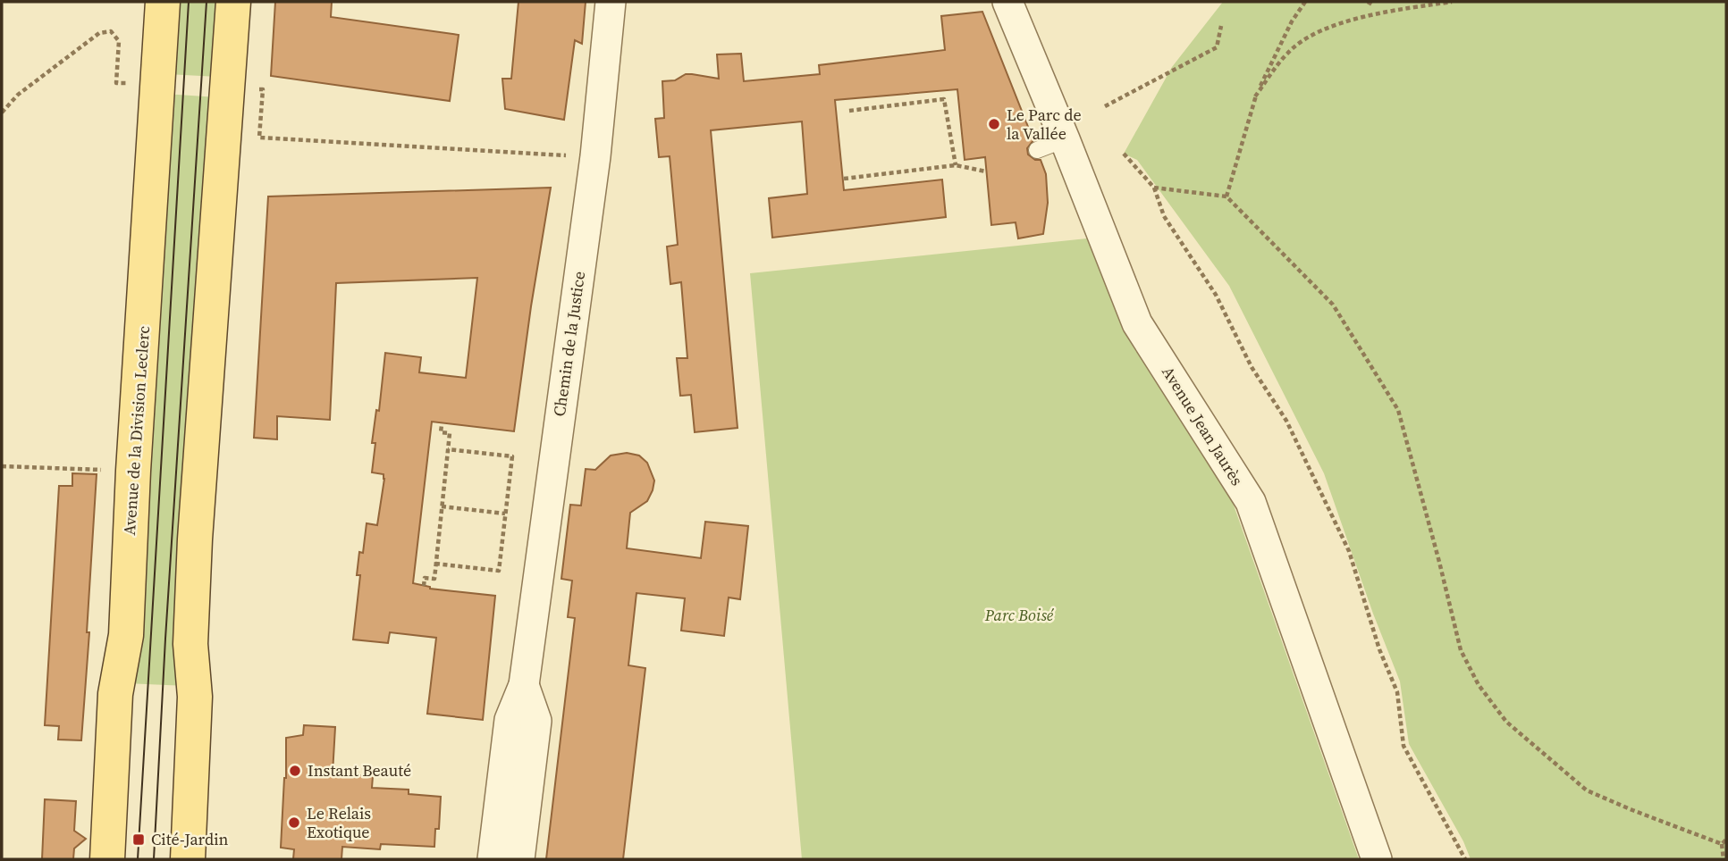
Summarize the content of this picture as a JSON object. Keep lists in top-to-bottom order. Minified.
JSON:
{"streets":{"main road":["Avenue de la Division Leclerc"],"street":["Chemin de la Justice","Avenue Jean Jaurès"]},"parks":["Parc Boisé"],"places":{"other":["Le Parc de la Vallée","Instant Beauté","Le Relais Exotique"],"transit":["Cité-Jardin"]}}
